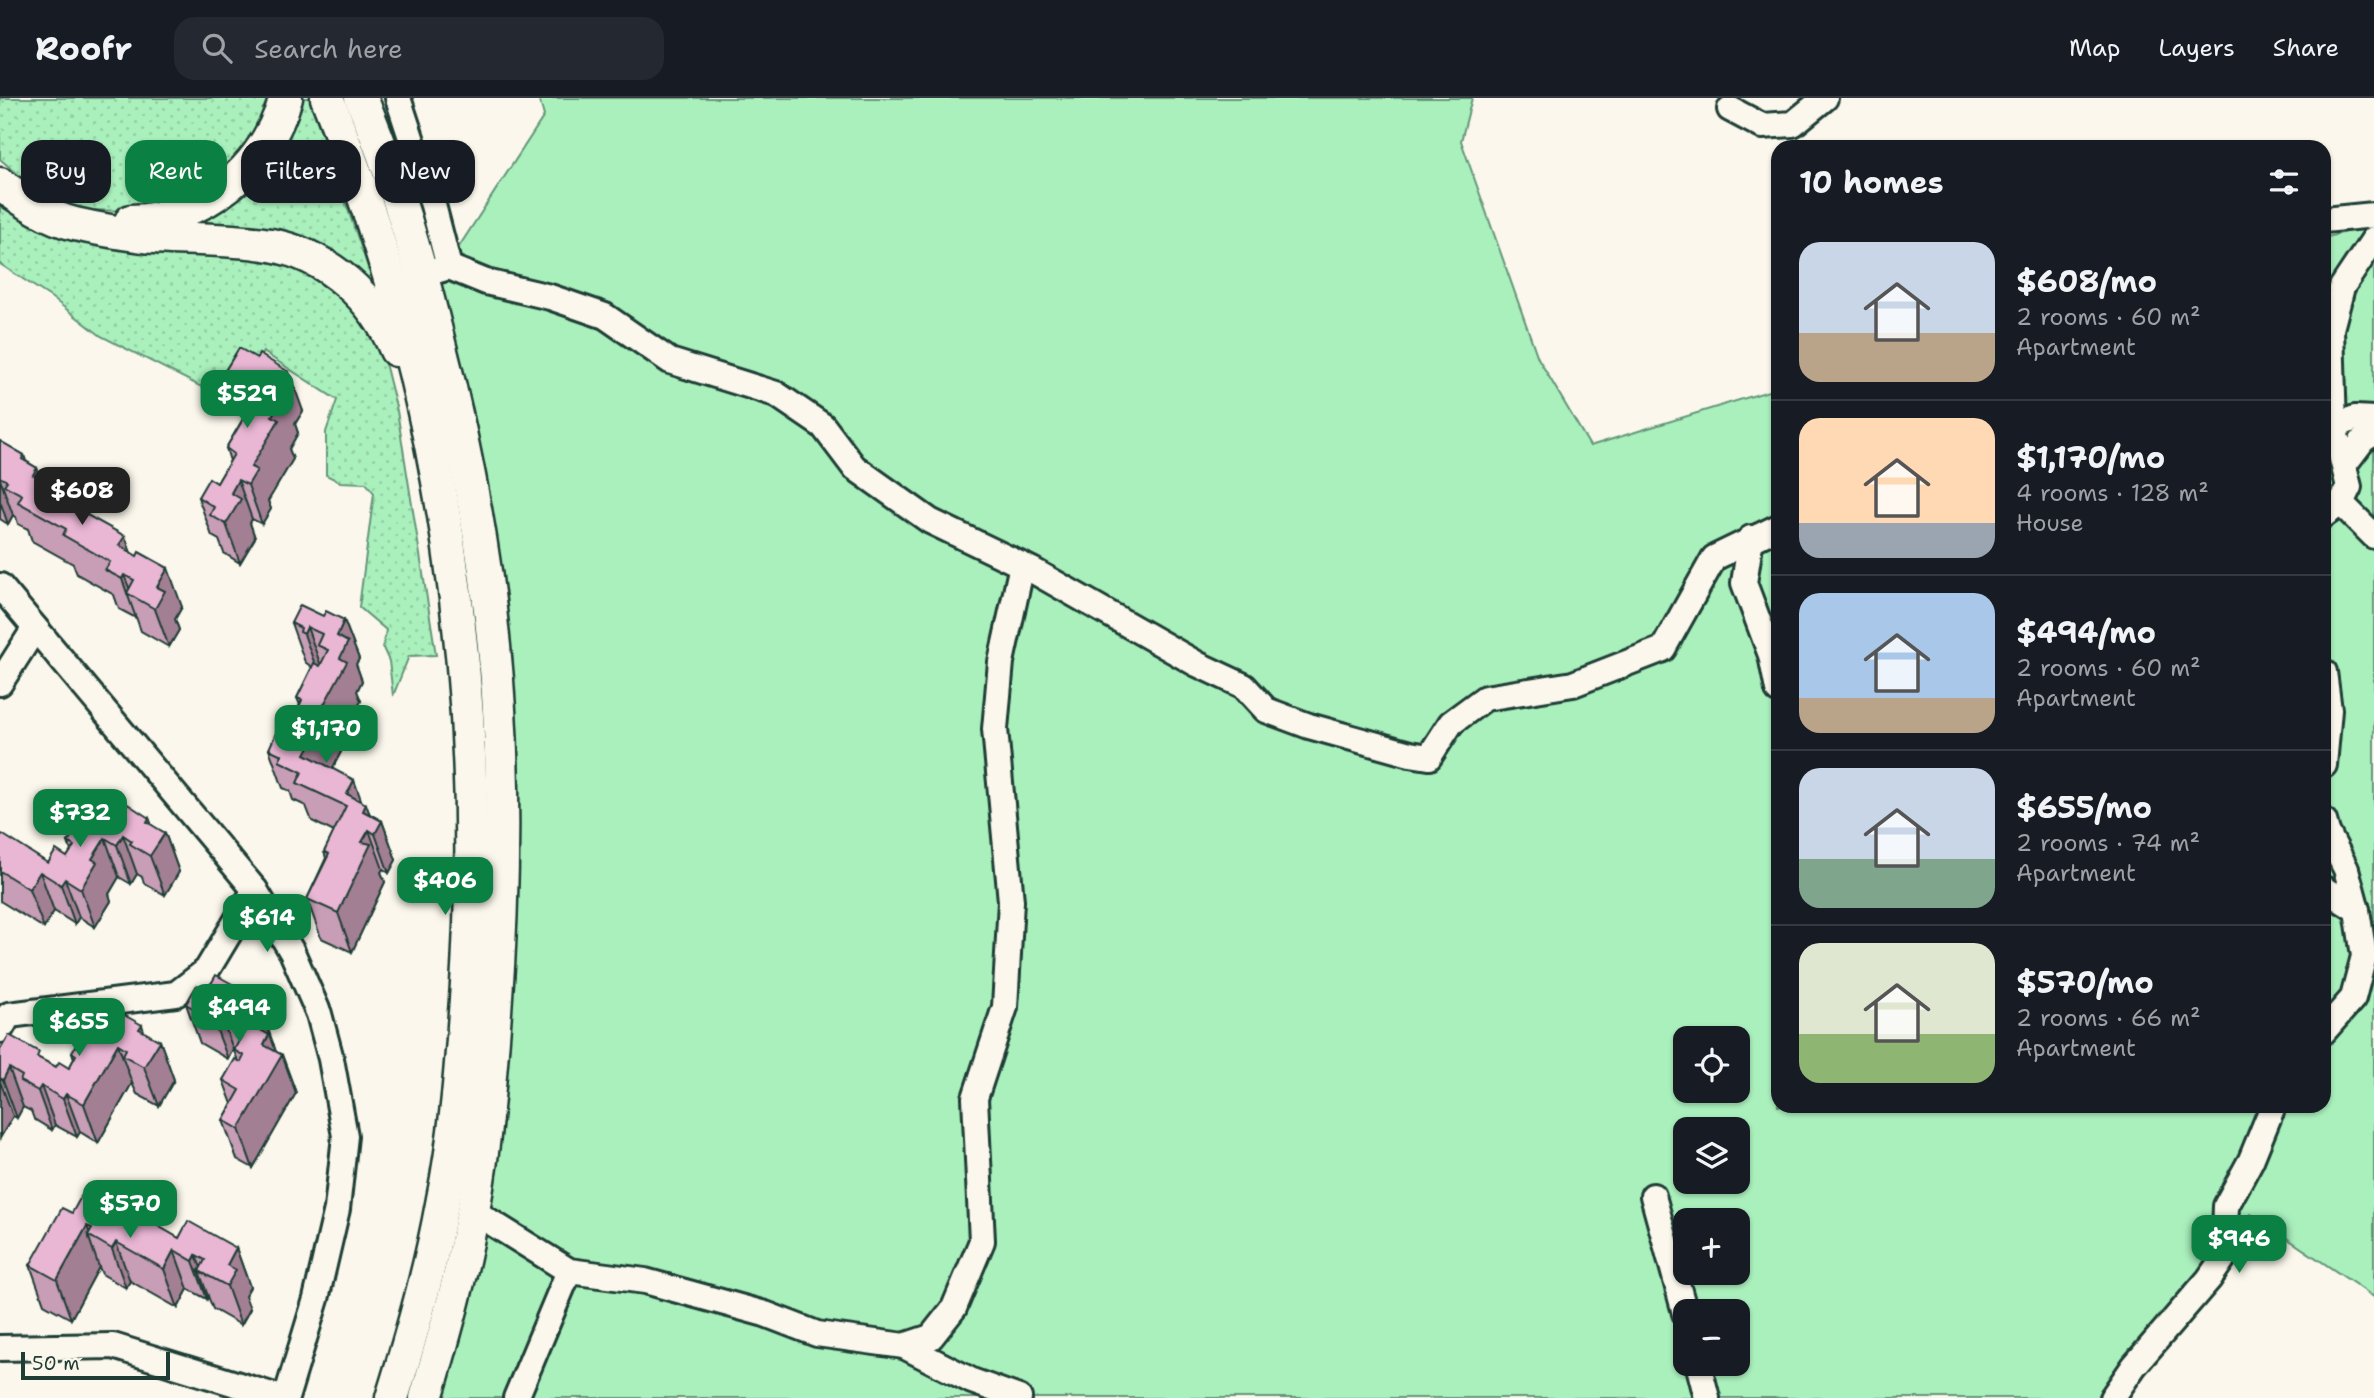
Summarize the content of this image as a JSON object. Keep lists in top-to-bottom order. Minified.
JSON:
{"scale_bar":"50 m","page":{"header":"Roofr","search":"Search here","nav":["Map","Layers","Share"],"chip":["Buy","Rent","Filters","New"],"heading":"10 homes","list":[{"name":"$608/mo","note":"2 rooms · 60 m² · Apartment"},{"name":"$1,170/mo","note":"4 rooms · 128 m² · House"},{"name":"$494/mo","note":"2 rooms · 60 m² · Apartment"},{"name":"$655/mo","note":"2 rooms · 74 m² · Apartment"},{"name":"$570/mo","note":"2 rooms · 66 m² · Apartment"}],"price":["$529","$608","$1,170","$732","$406","$614","$494","$655","$570","$946"],"map_buttons":["+","−"],"scale":"50 m"}}
